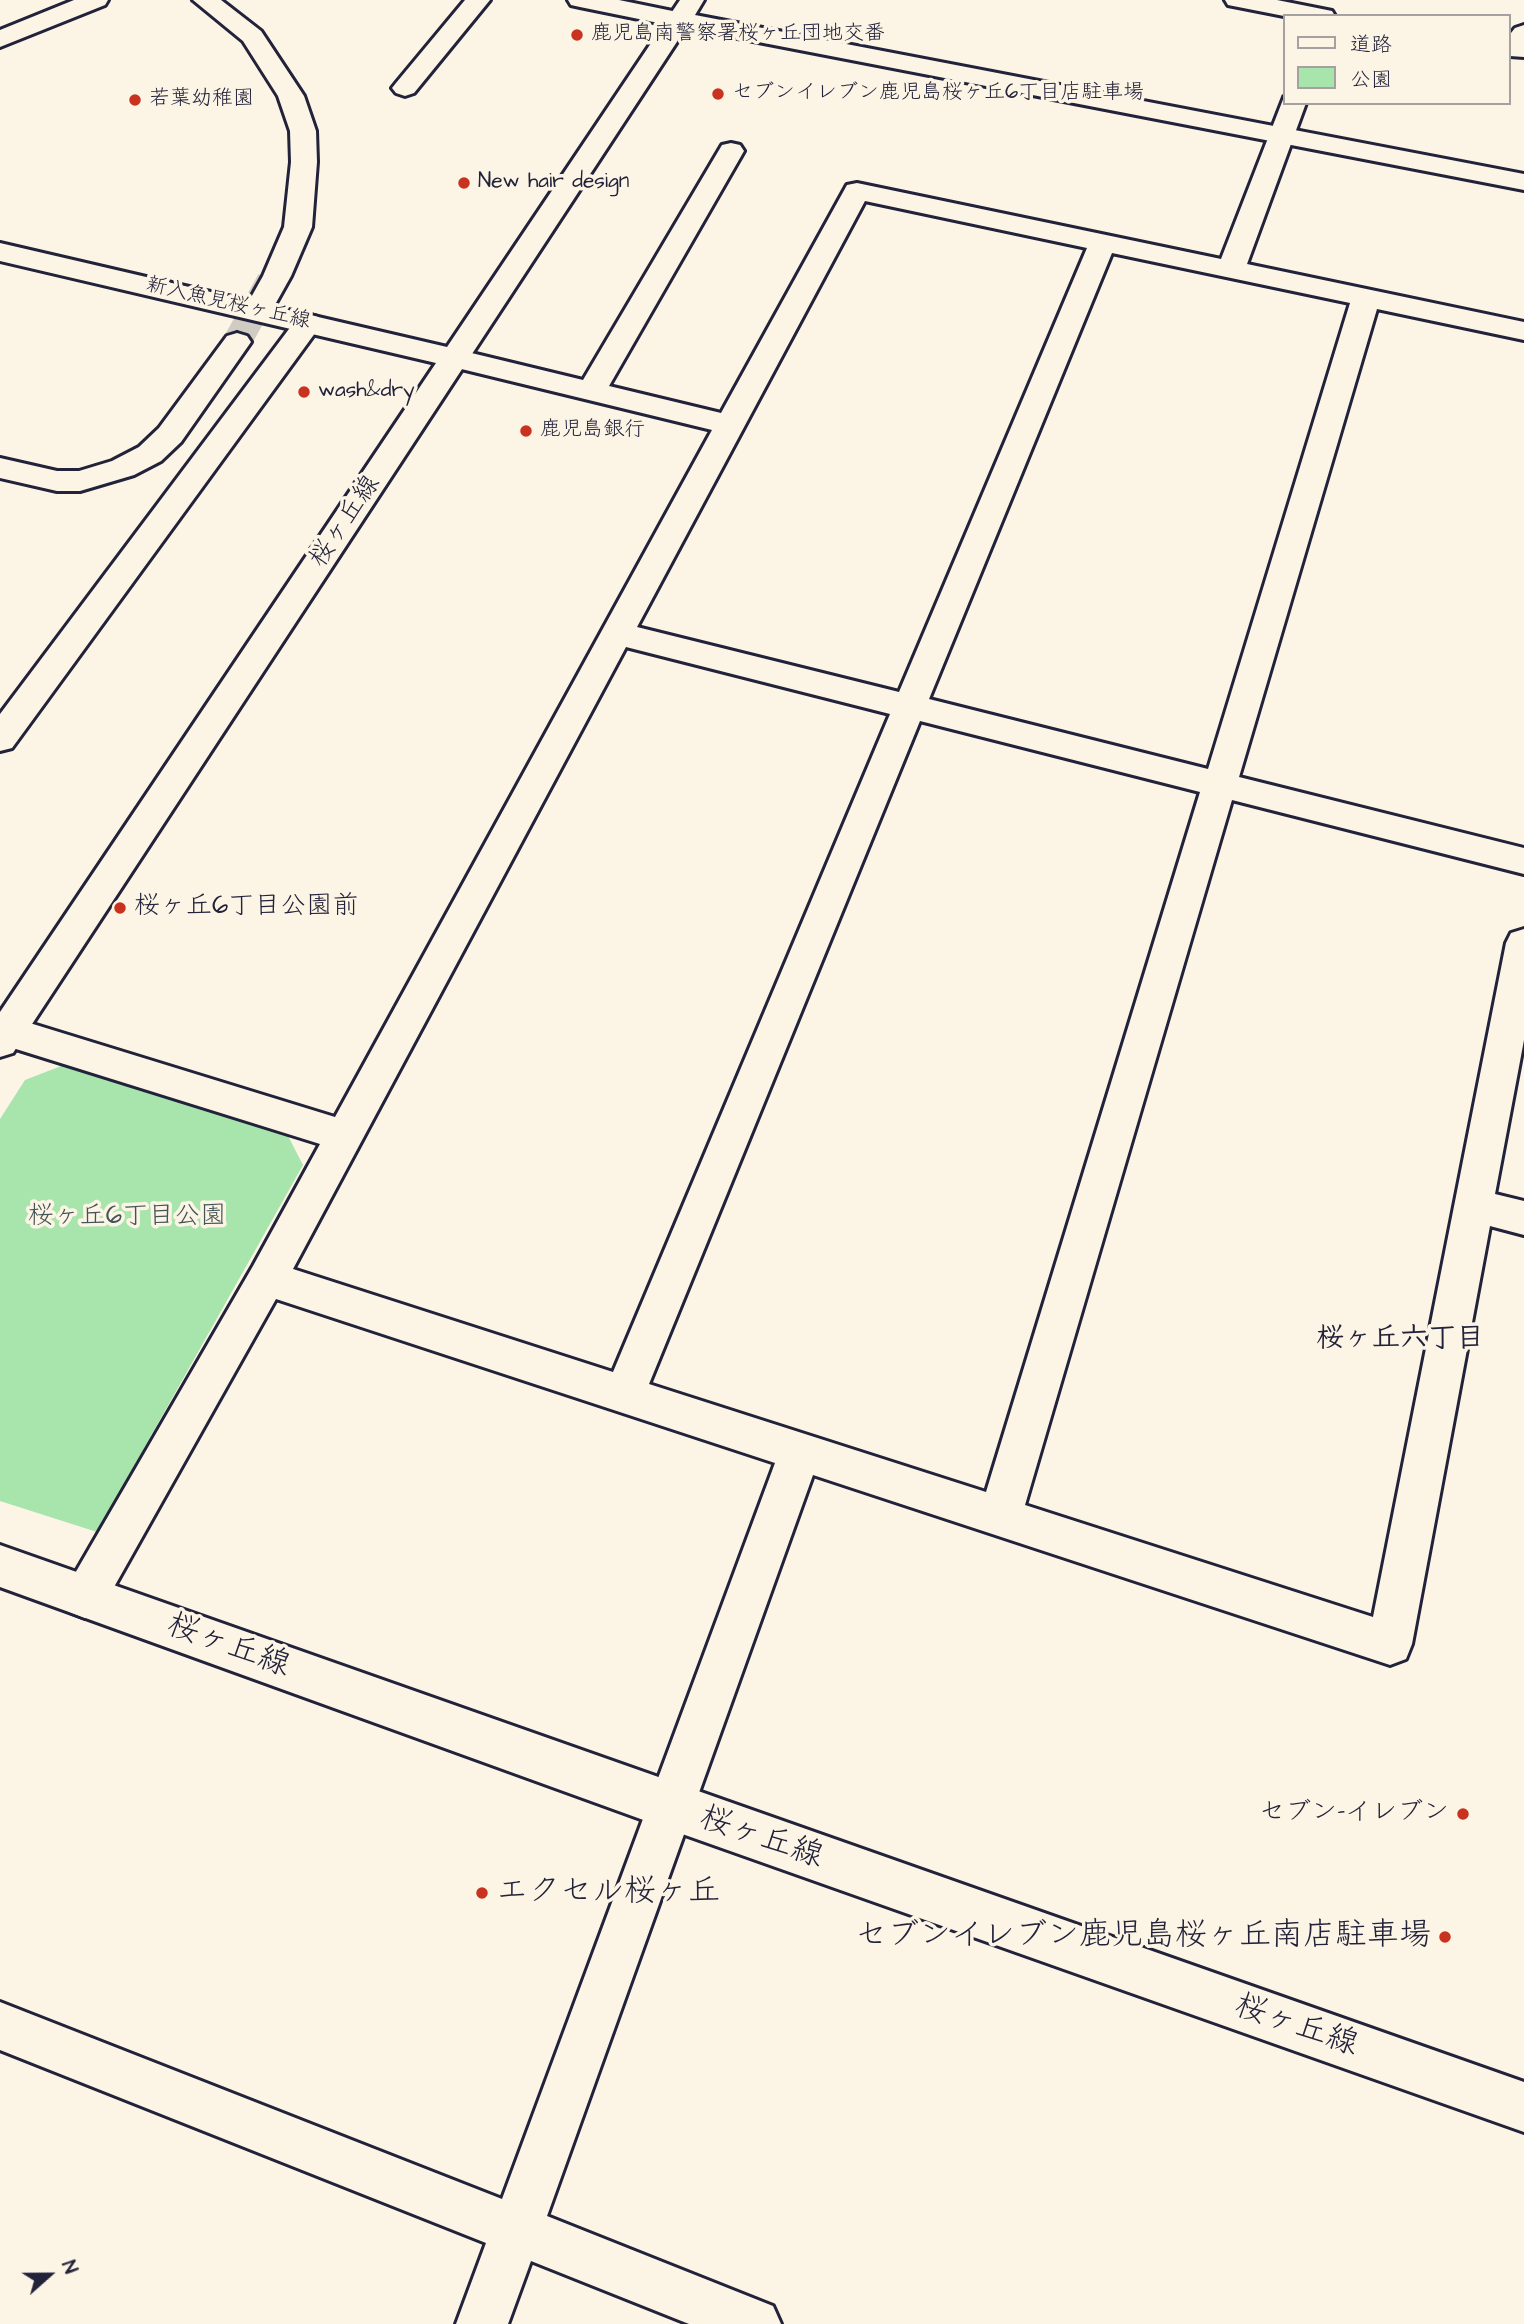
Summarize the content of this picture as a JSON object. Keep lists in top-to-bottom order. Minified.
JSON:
{"streets":{"street":["新入魚見桜ヶ丘線","桜ヶ丘線"]},"crossings":[["新入魚見桜ヶ丘線","桜ヶ丘線"]],"districts":["桜ヶ丘六丁目"],"parks":["桜ヶ丘6丁目公園"],"places":["鹿児島南警察署桜ヶ丘団地交番","セブンイレブン鹿児島桜ヶ丘6丁目店駐車場","若葉幼稚園","New hair design","wash&dry","鹿児島銀行","桜ヶ丘6丁目公園前","セブン-イレブン","エクセル桜ヶ丘","セブンイレブン鹿児島桜ヶ丘南店駐車場"],"legend":["道路","公園"],"north":"right"}
